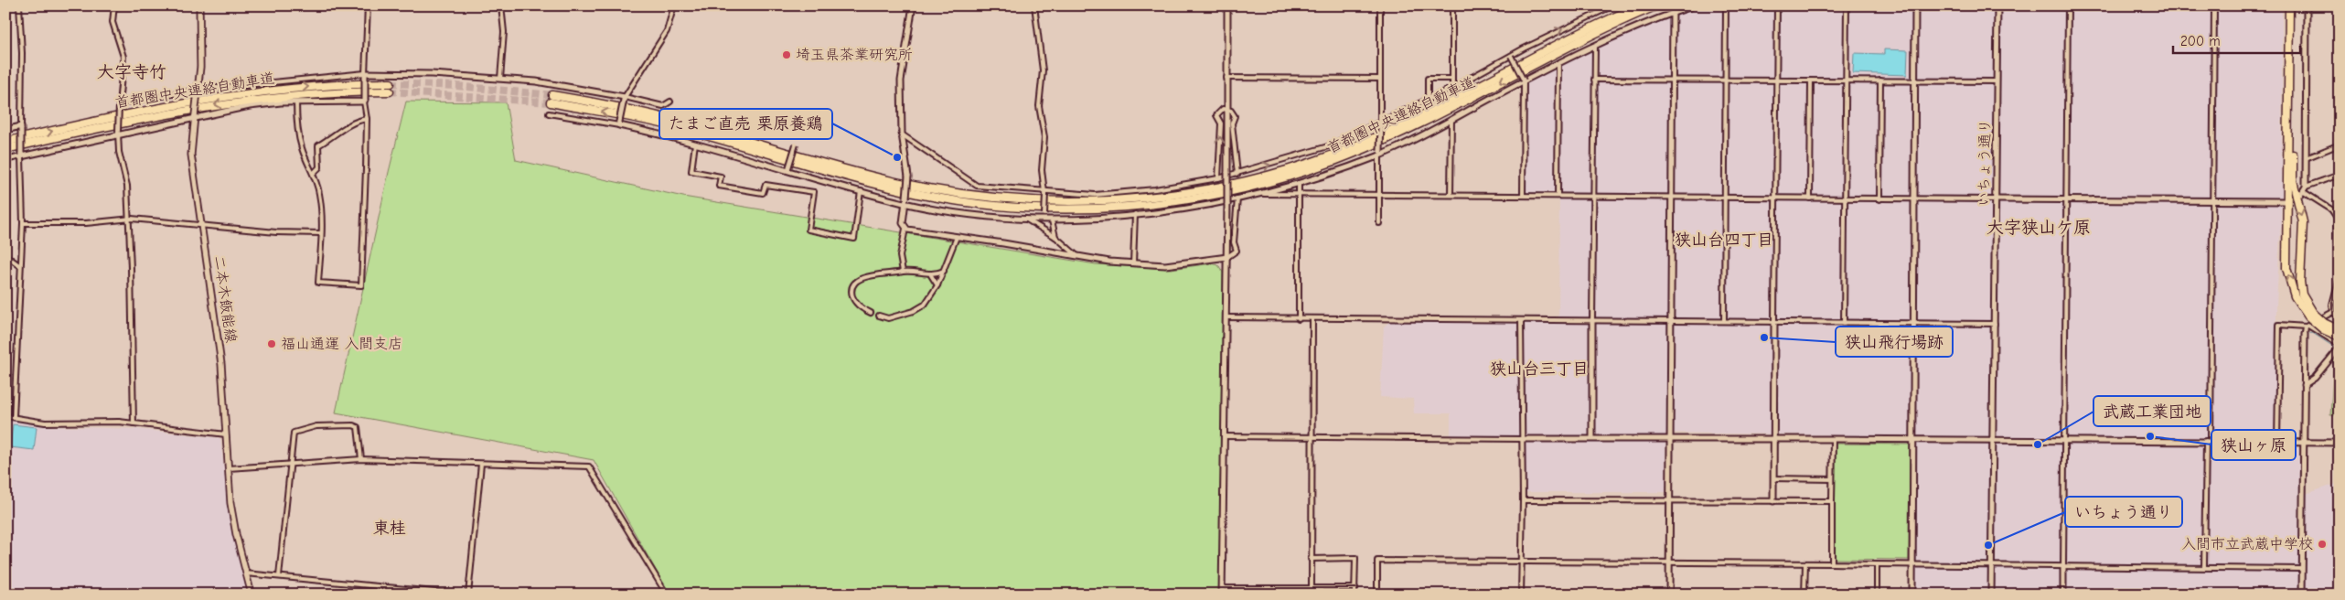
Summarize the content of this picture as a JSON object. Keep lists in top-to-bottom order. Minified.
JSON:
{"streets":{"highway":["首都圏中央連絡自動車道"],"main road":["二本木飯能線"],"street":["いちょう通り"]},"districts":["大字寺竹","大字狭山ケ原","狭山台四丁目","狭山台三丁目","東桂"],"places":["埼玉県茶業研究所","たまご直売 栗原養鶏","狭山飛行場跡","福山通運 入間支店","狭山ヶ原","武蔵工業団地","入間市立武蔵中学校","いちょう通り"],"scale_bar":"200 m"}
